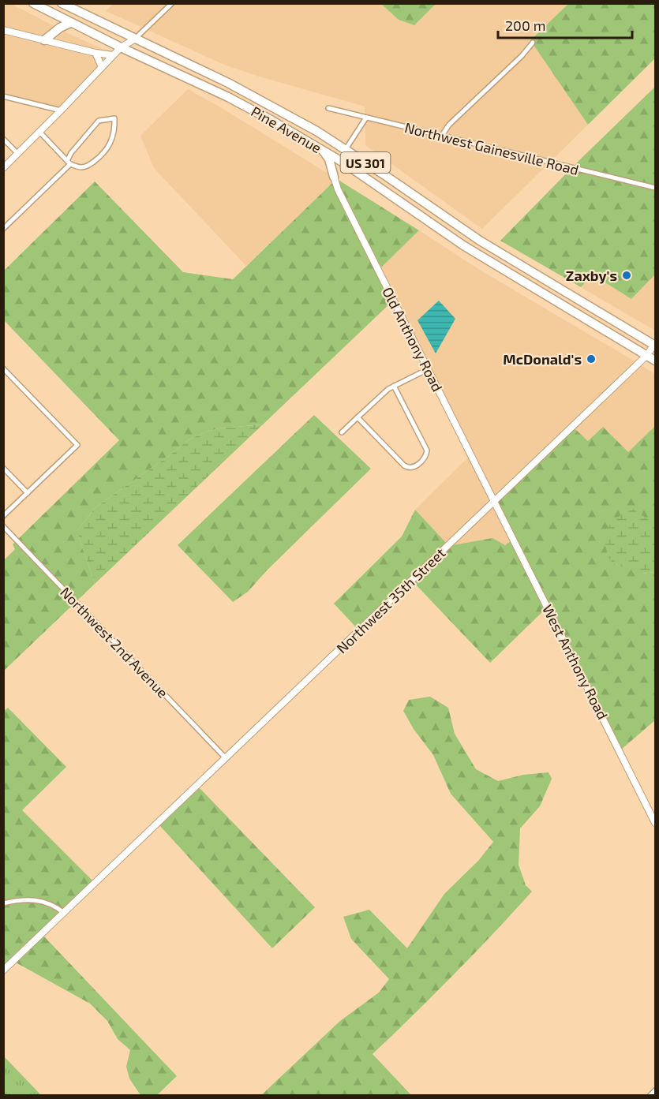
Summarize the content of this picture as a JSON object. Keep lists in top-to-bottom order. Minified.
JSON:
{"streets":{"highway":["Pine Avenue","US 301"],"street":["Northwest Gainesville Road","Old Anthony Road","Northwest 35th Street","Northwest 2nd Avenue","West Anthony Road"]},"crossings":[["Pine Avenue","US 301"],["Pine Avenue","Northwest 35th Street"],["US 301","Northwest 35th Street"],["Old Anthony Road","Northwest 35th Street"],["Old Anthony Road","West Anthony Road"],["Northwest 35th Street","Northwest 2nd Avenue"],["Northwest 35th Street","West Anthony Road"]],"places":["Zaxby's","McDonald's"],"scale_bar":"200 m"}
